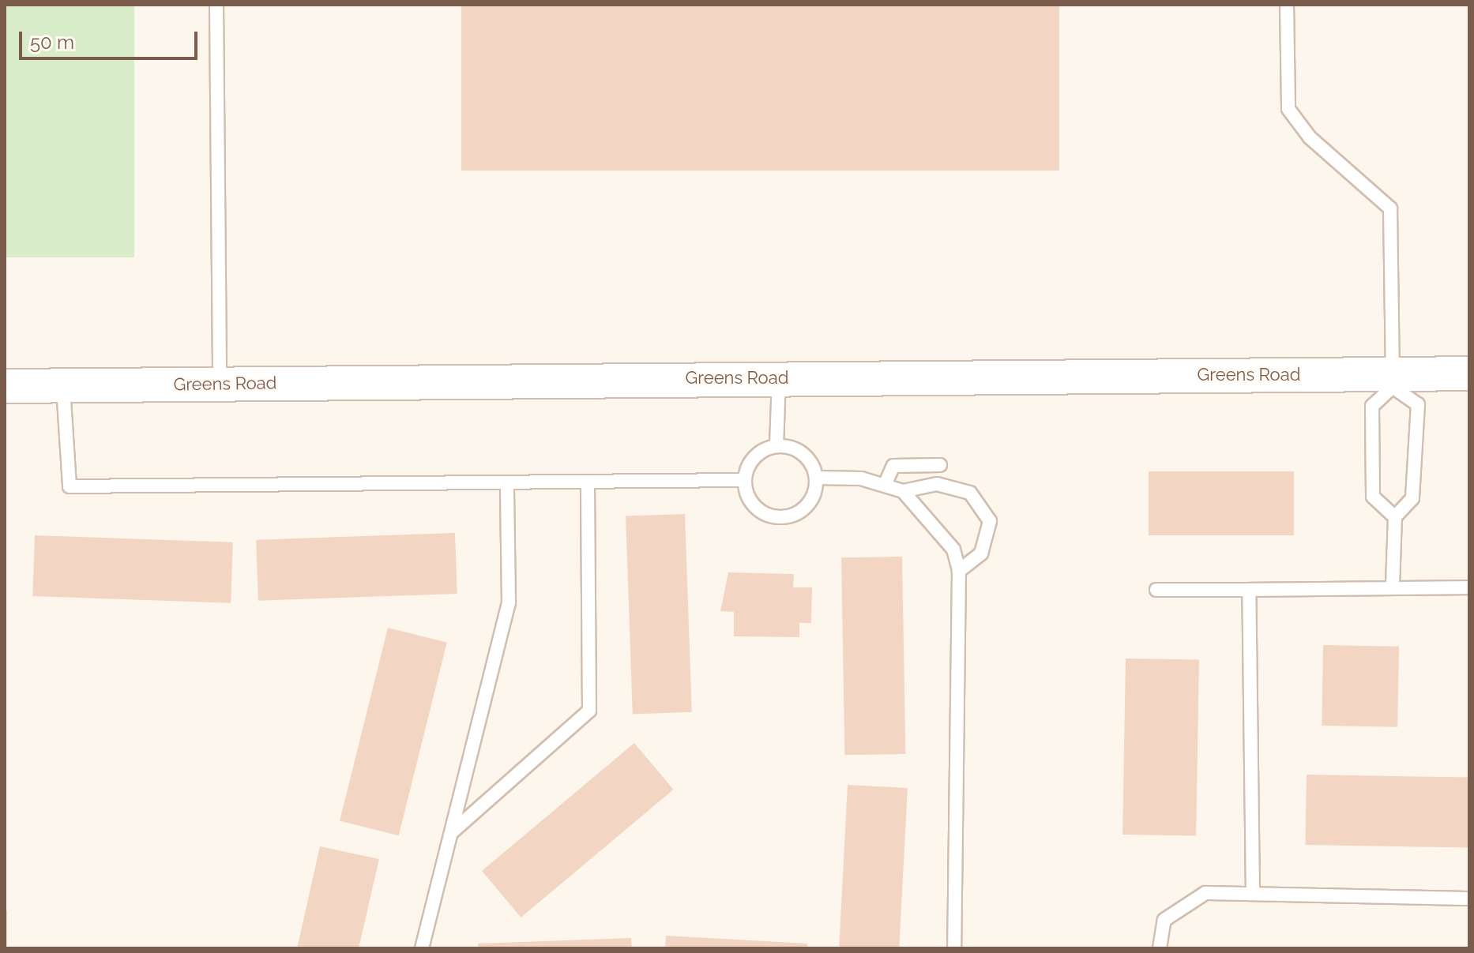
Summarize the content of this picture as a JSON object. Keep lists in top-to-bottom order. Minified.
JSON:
{"streets":{"main road":["Greens Road"]},"scale_bar":"50 m"}
